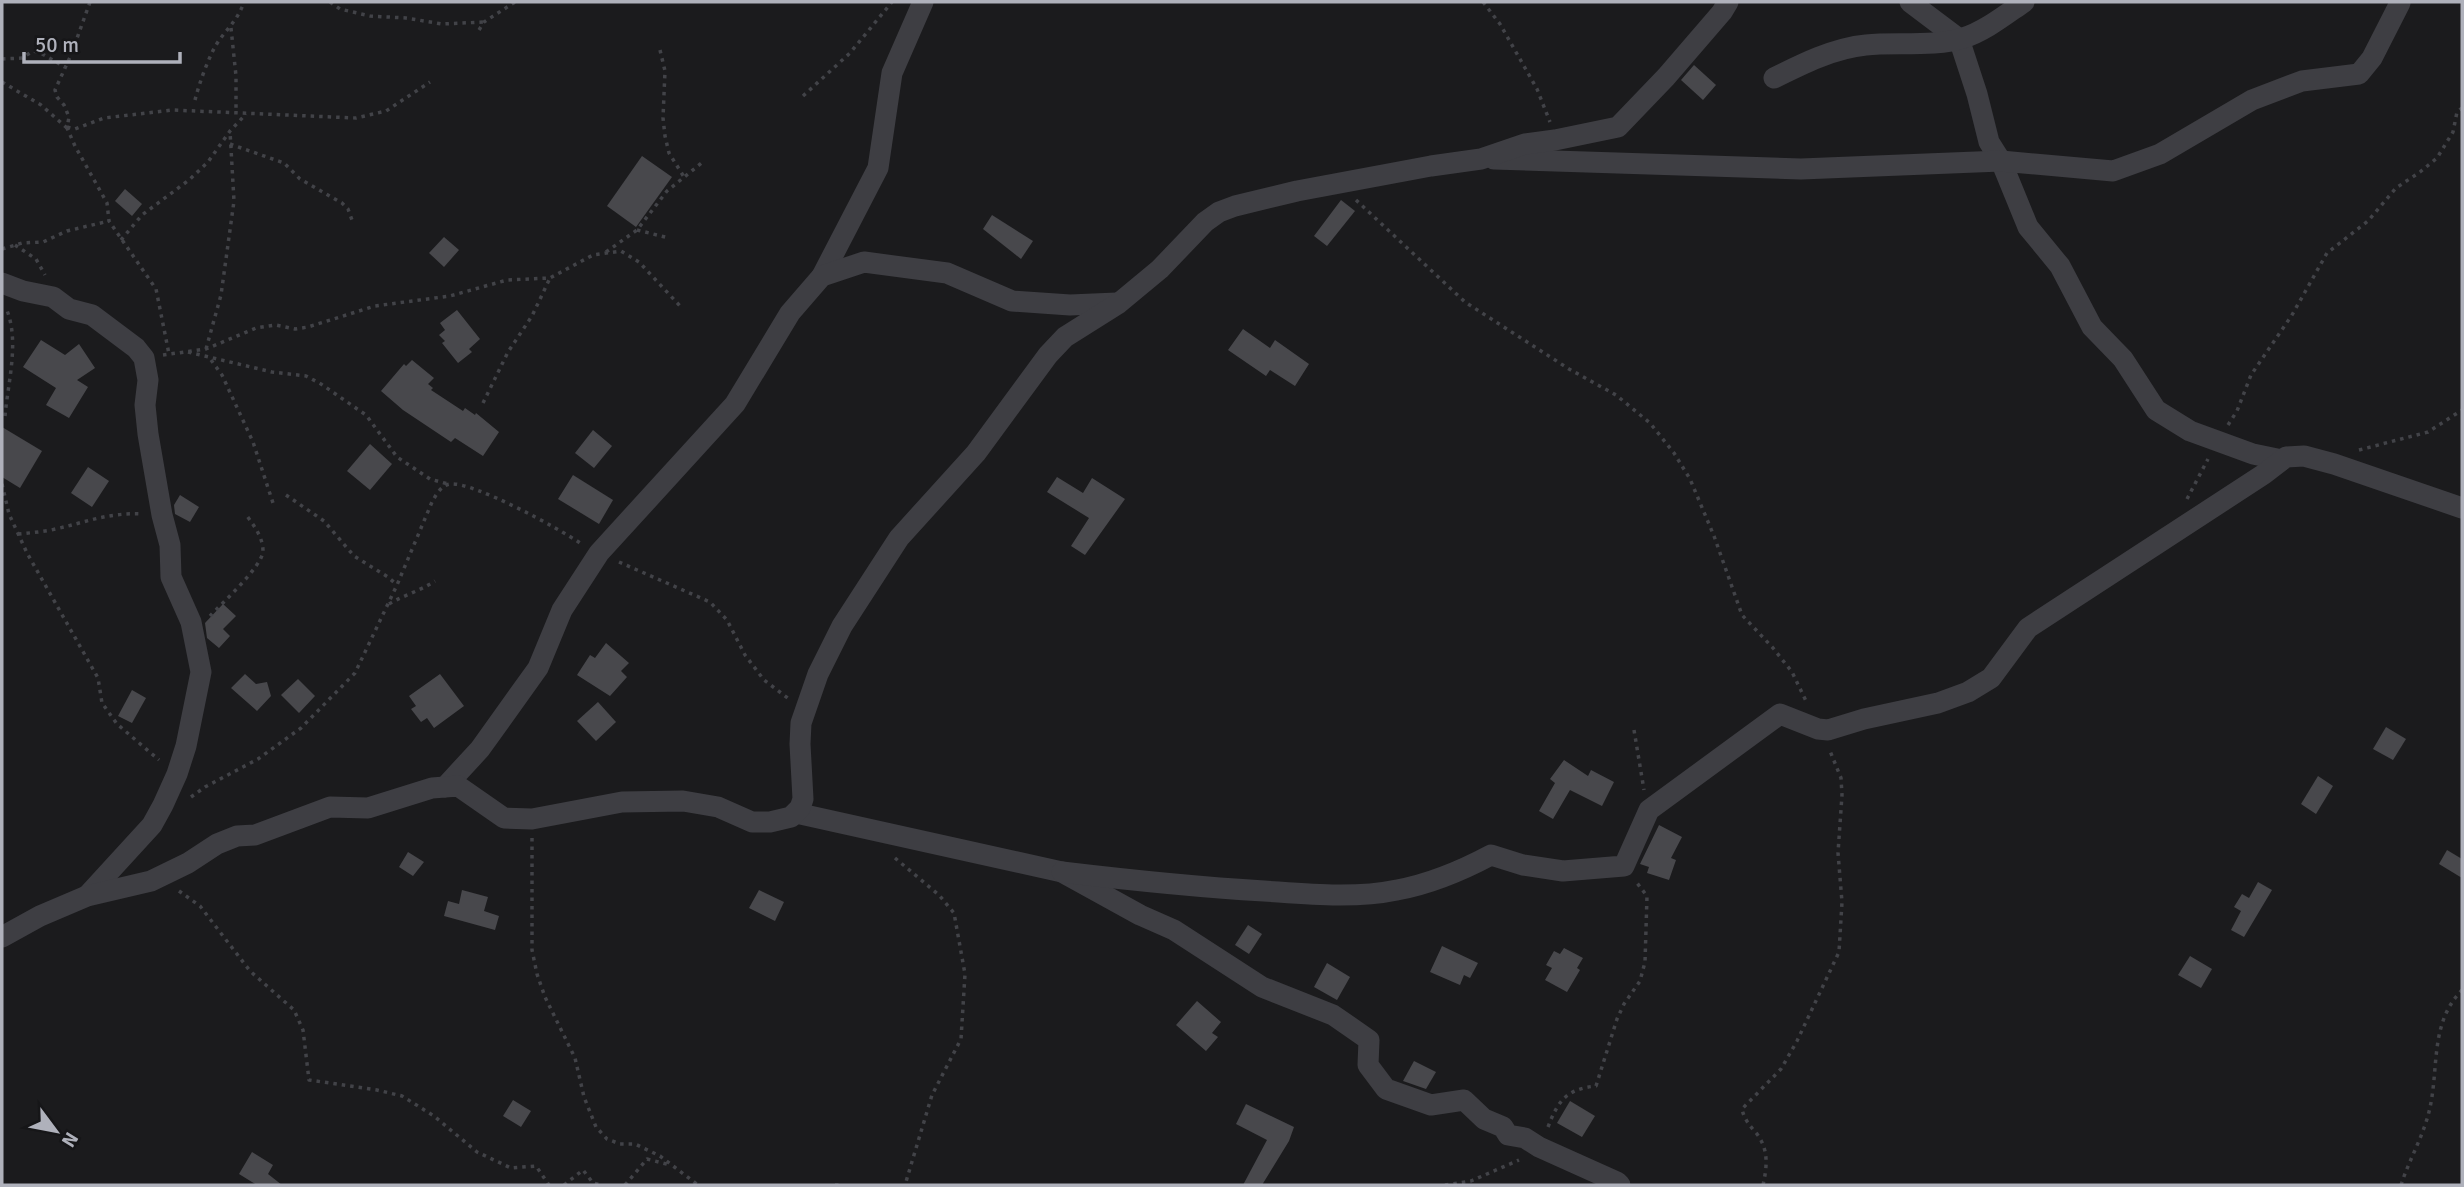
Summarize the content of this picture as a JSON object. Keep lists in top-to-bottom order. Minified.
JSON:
{"scale_bar":"50 m","north":"bottom right"}
